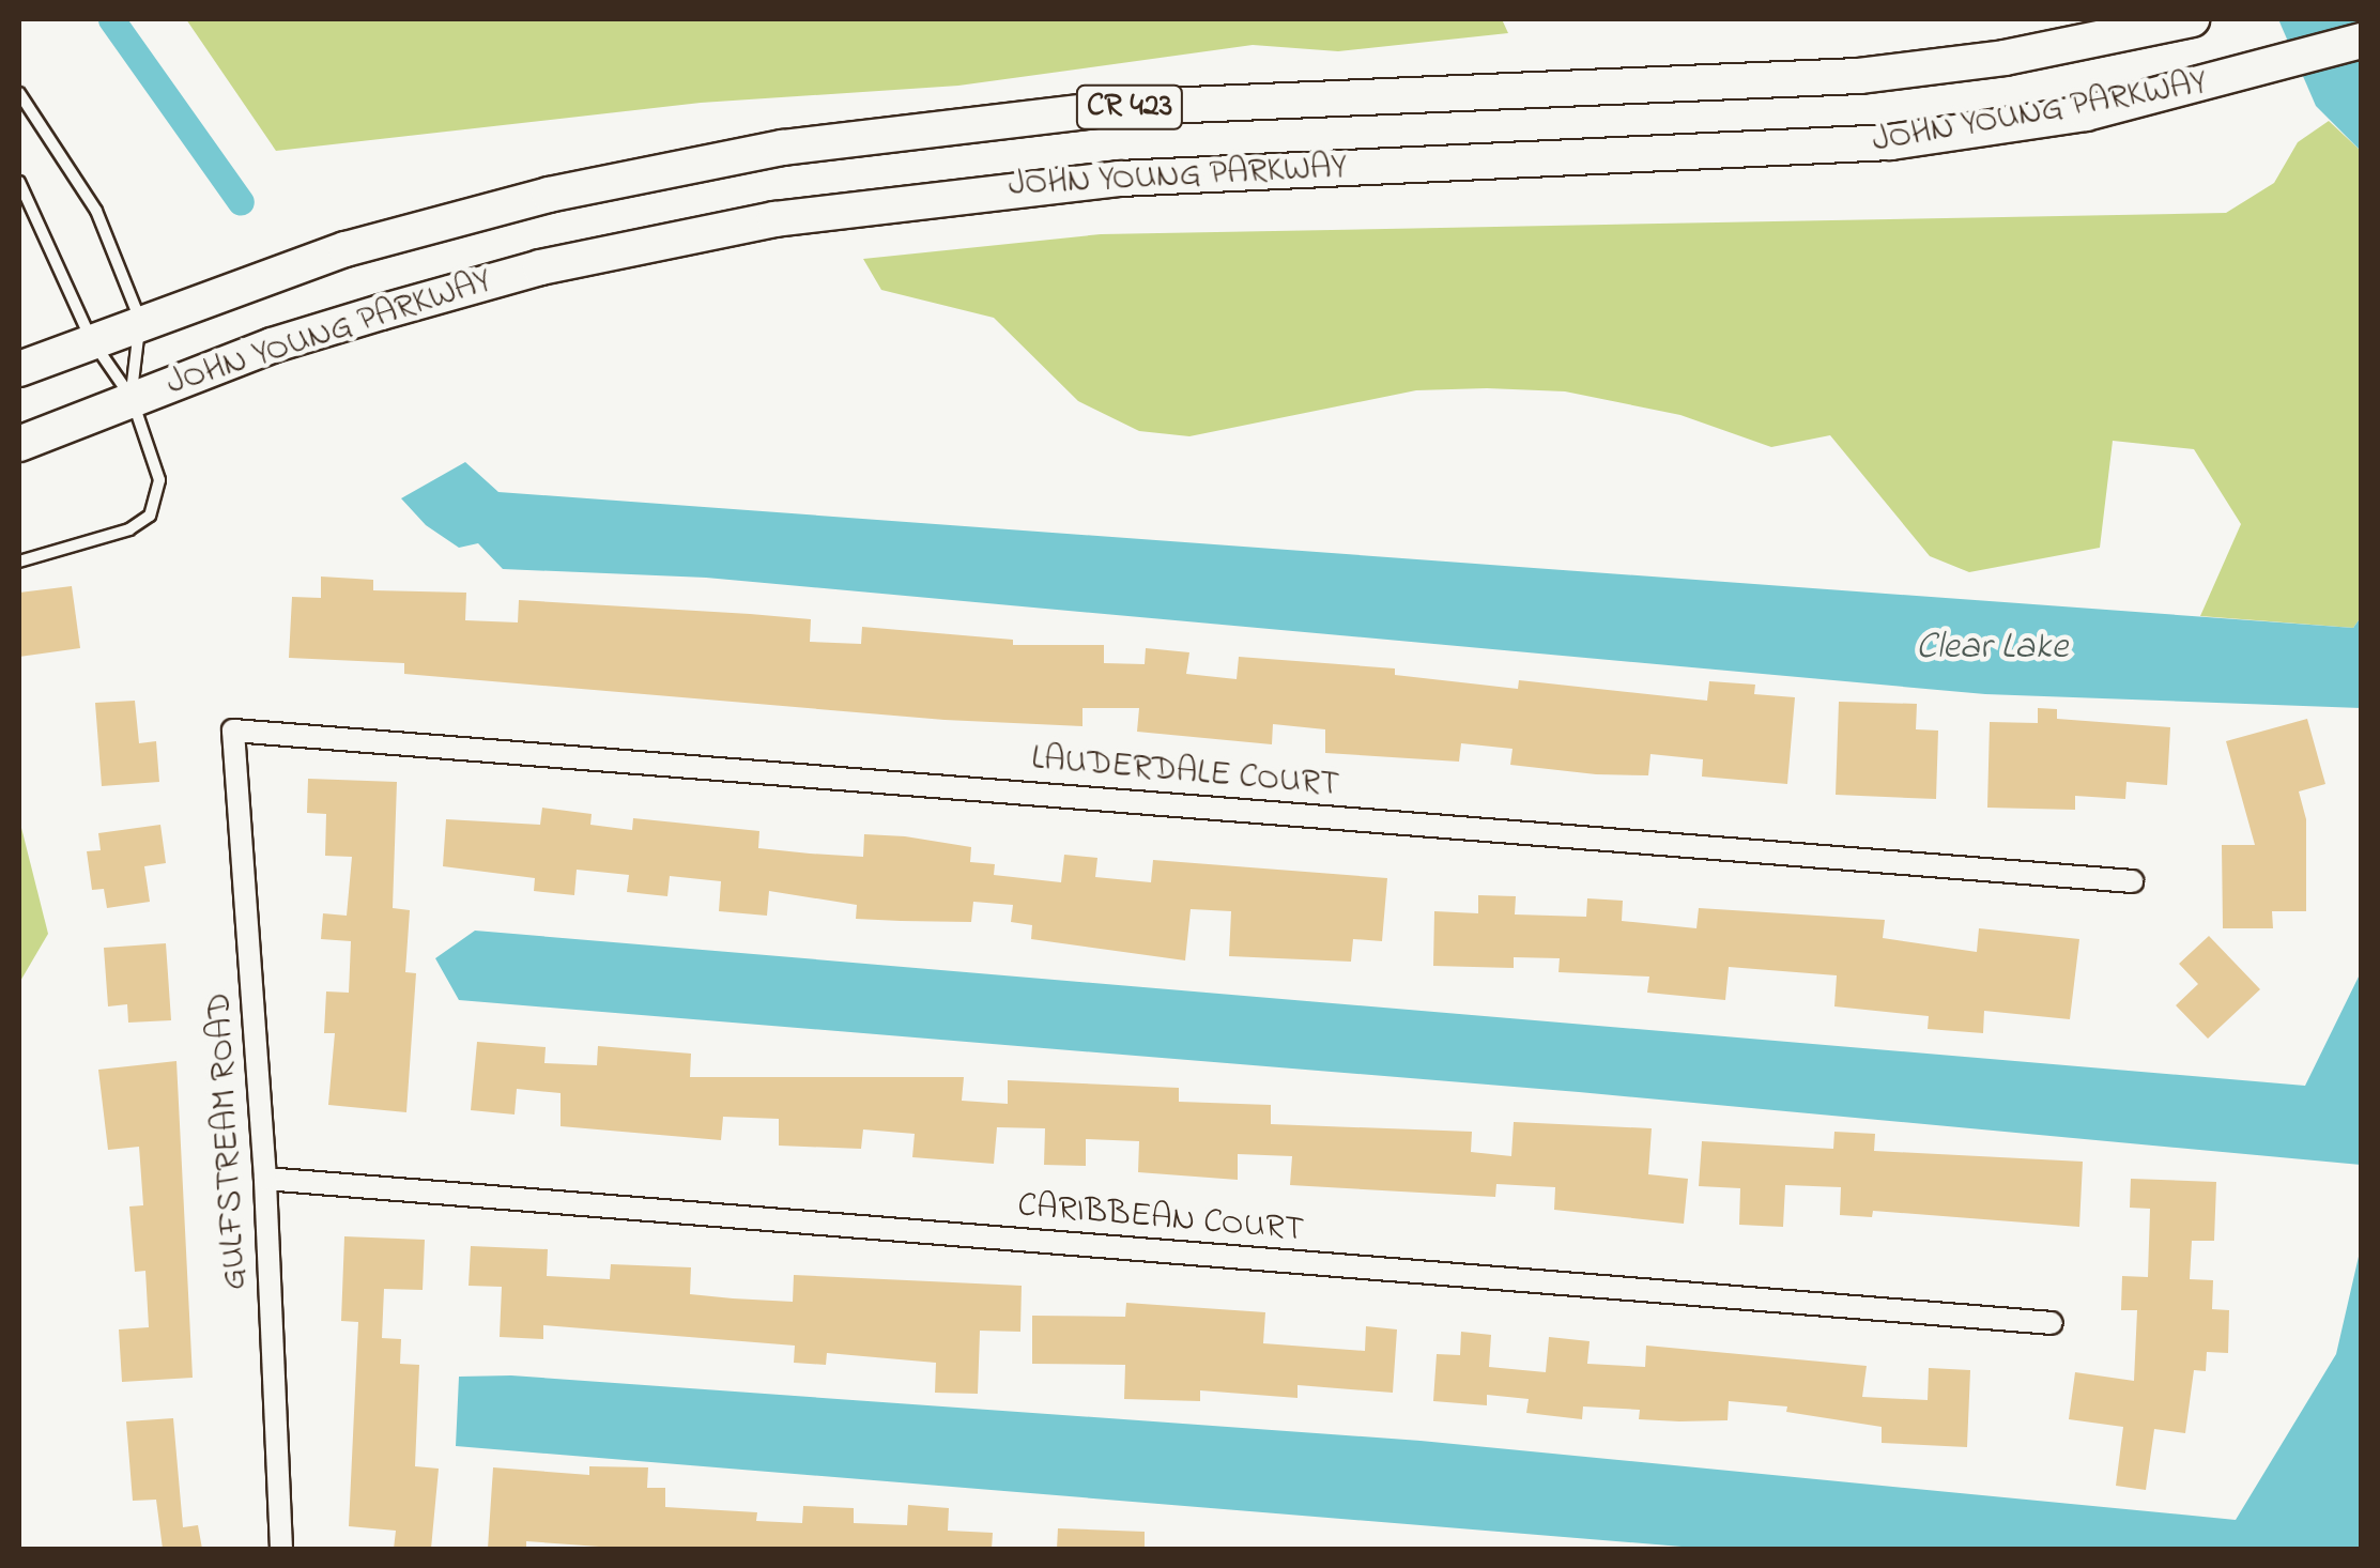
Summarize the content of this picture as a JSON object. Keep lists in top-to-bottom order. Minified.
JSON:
{"streets":{"main road":["CR 423","JOHN YOUNG PARKWAY"],"street":["LAUDERDALE COURT","GULFSTREAM ROAD","CARIBBEAN COURT"]},"crossings":[["LAUDERDALE COURT","GULFSTREAM ROAD"],["GULFSTREAM ROAD","CARIBBEAN COURT"]],"water":["Clear Lake"]}
